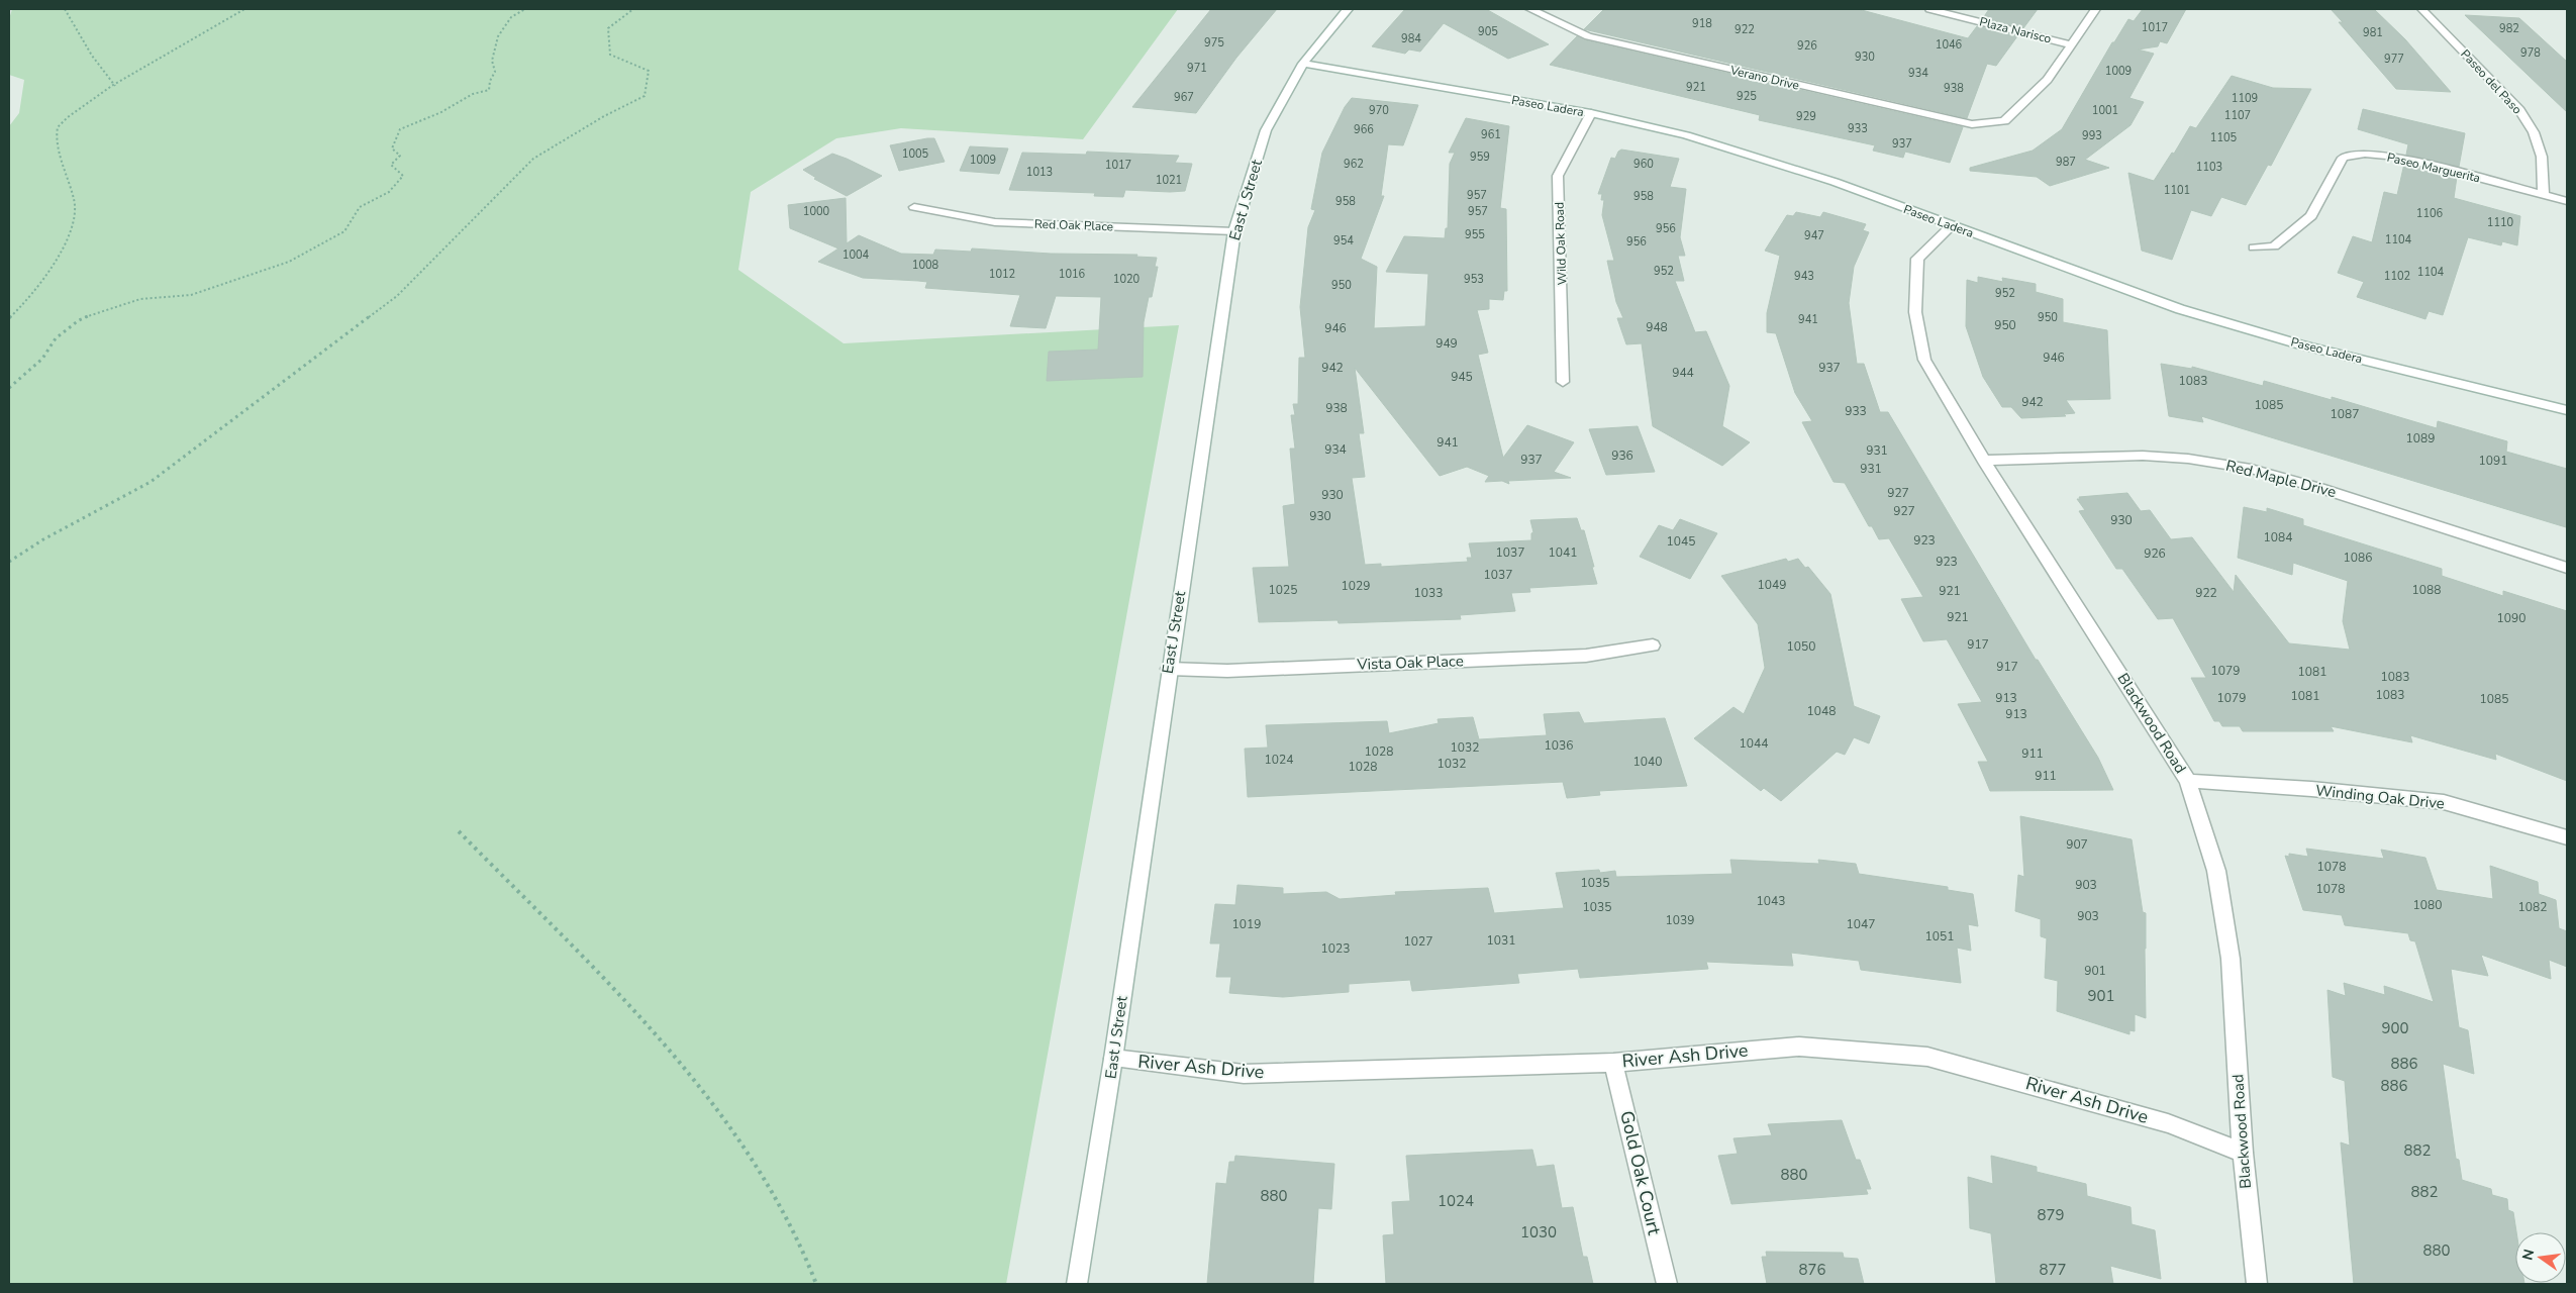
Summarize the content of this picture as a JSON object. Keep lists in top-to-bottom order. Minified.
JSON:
{"streets":{"street":["Plaza Narisco","Verano Drive","Paseo del Paso","Paseo Ladera","Paseo Marguerita","East J Street","Red Oak Place","Wild Oak Road","Red Maple Drive","Vista Oak Place","Blackwood Road","Winding Oak Drive","River Ash Drive","Gold Oak Court"]},"crossings":[["Plaza Narisco","Verano Drive"],["Paseo del Paso","Paseo Marguerita"],["Paseo Ladera","East J Street"],["Paseo Ladera","Wild Oak Road"],["Paseo Ladera","Blackwood Road"],["East J Street","Red Oak Place"],["East J Street","Vista Oak Place"],["East J Street","River Ash Drive"],["Red Maple Drive","Blackwood Road"],["Blackwood Road","Winding Oak Drive"],["Blackwood Road","River Ash Drive"],["River Ash Drive","Gold Oak Court"]],"house_numbers":["918","1017","982","922","905","981","984","975","1046","926","978","930","977","971","1009","934","921","938","925","967","1109","970","1001","1107","929","933","966","961","993","1105","937","1005","959","1009","987","962","960","1017","1103","1013","1021","1101","957","958","958","1000","957","1106","1110","956","955","947","1104","954","956","1004","1008","952","1104","1012","1016","943","1102","1020","953","950","952","950","941","950","948","946","949","946","942","937","944","945","1083","942","1085","938","933","1087","1089","941","934","931","936","937","1091","931","927","930","927","930","930","1084","923","1045","1037","1041","926","1086","923","1037","1049","1029","1025","1088","921","1033","922","921","1090","917","1050","917","1079","1081","1083","1083","1081","913","1079","1085","1048","913","1044","1036","1032","1028","911","1024","1040","1032","1028","911","907","1078","1035","903","1078","1043","1080","1035","1082","903","1039","1019","1047","1051","1031","1027","1023","901","901","900","886","886","882","880","882","880","1024","879","1030","880","876","877"],"north":"left"}
